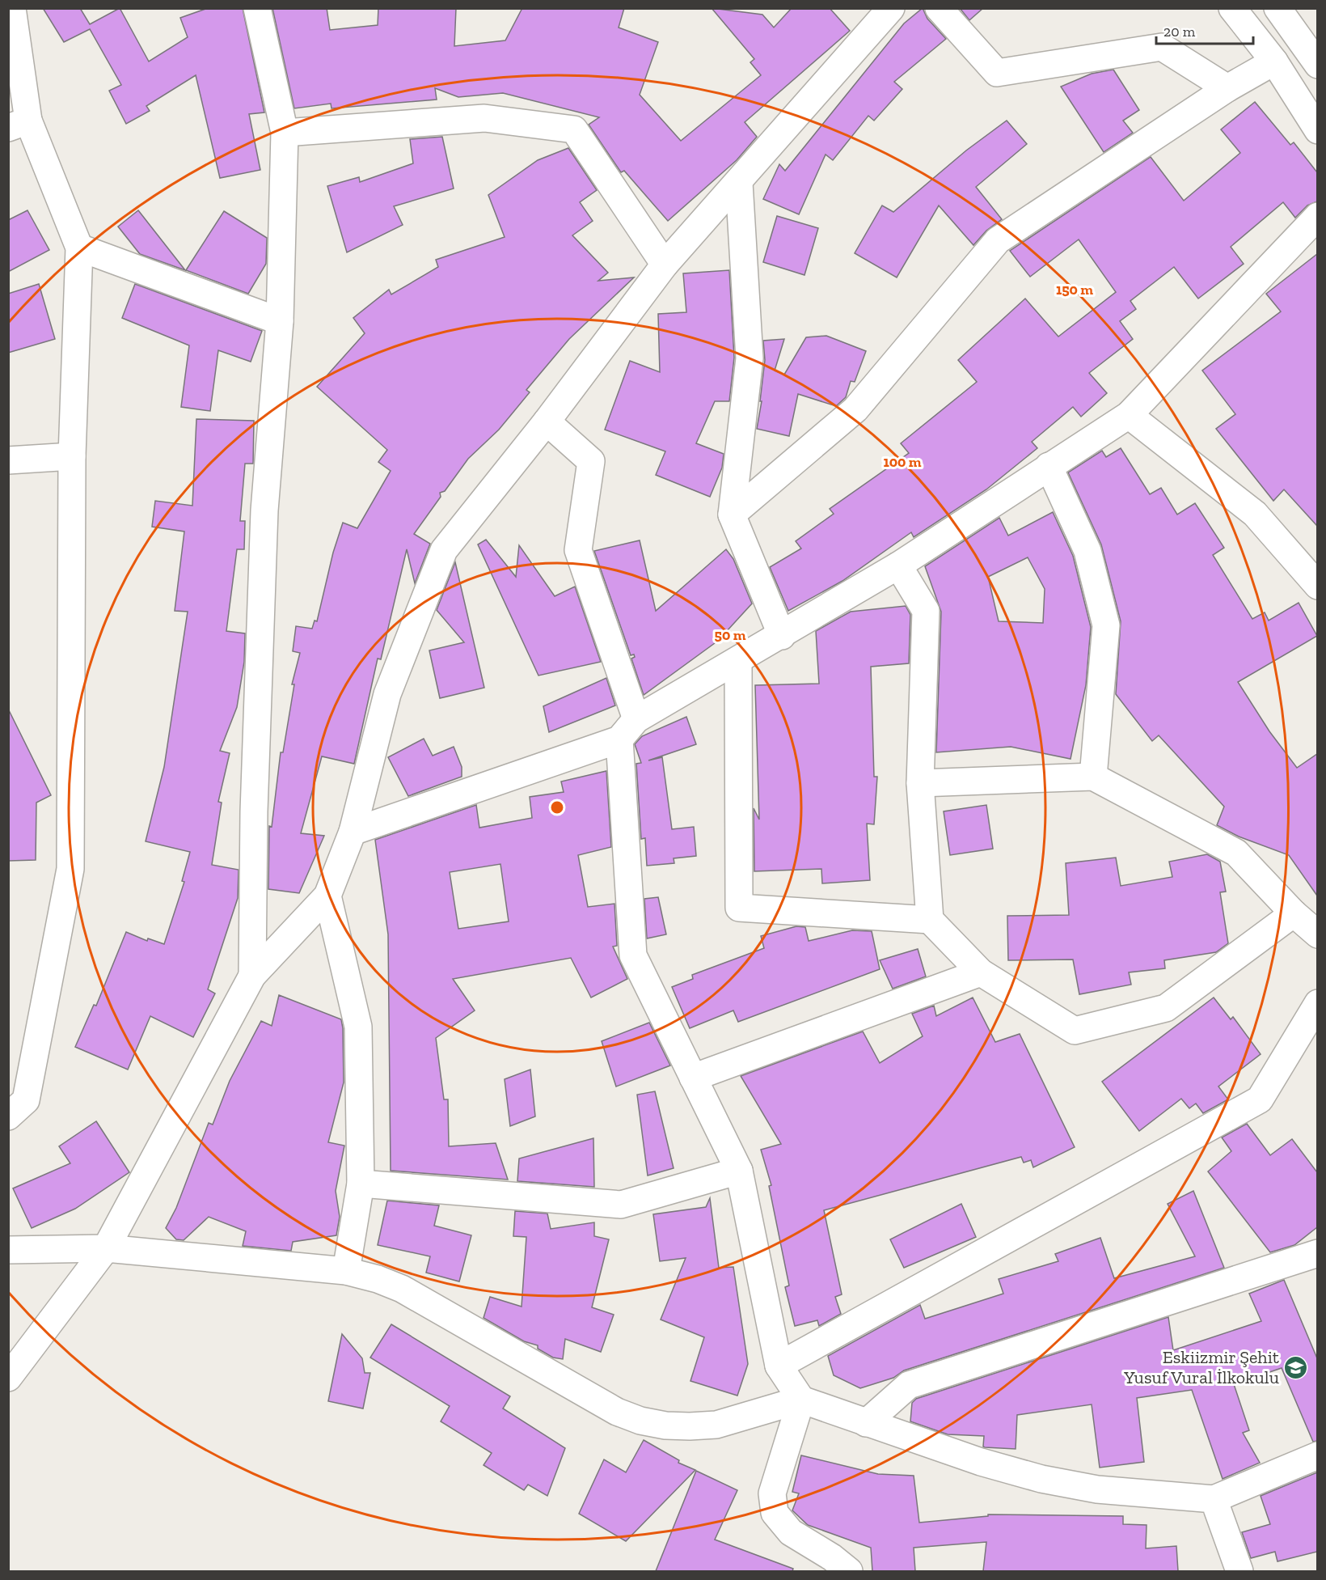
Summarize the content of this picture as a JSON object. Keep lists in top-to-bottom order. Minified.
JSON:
{"places":{"school or university":["Eskiizmir Şehit Yusuf Vural İlkokulu"]},"scale_bar":"20 m","rings":["150 m","100 m","50 m"]}
